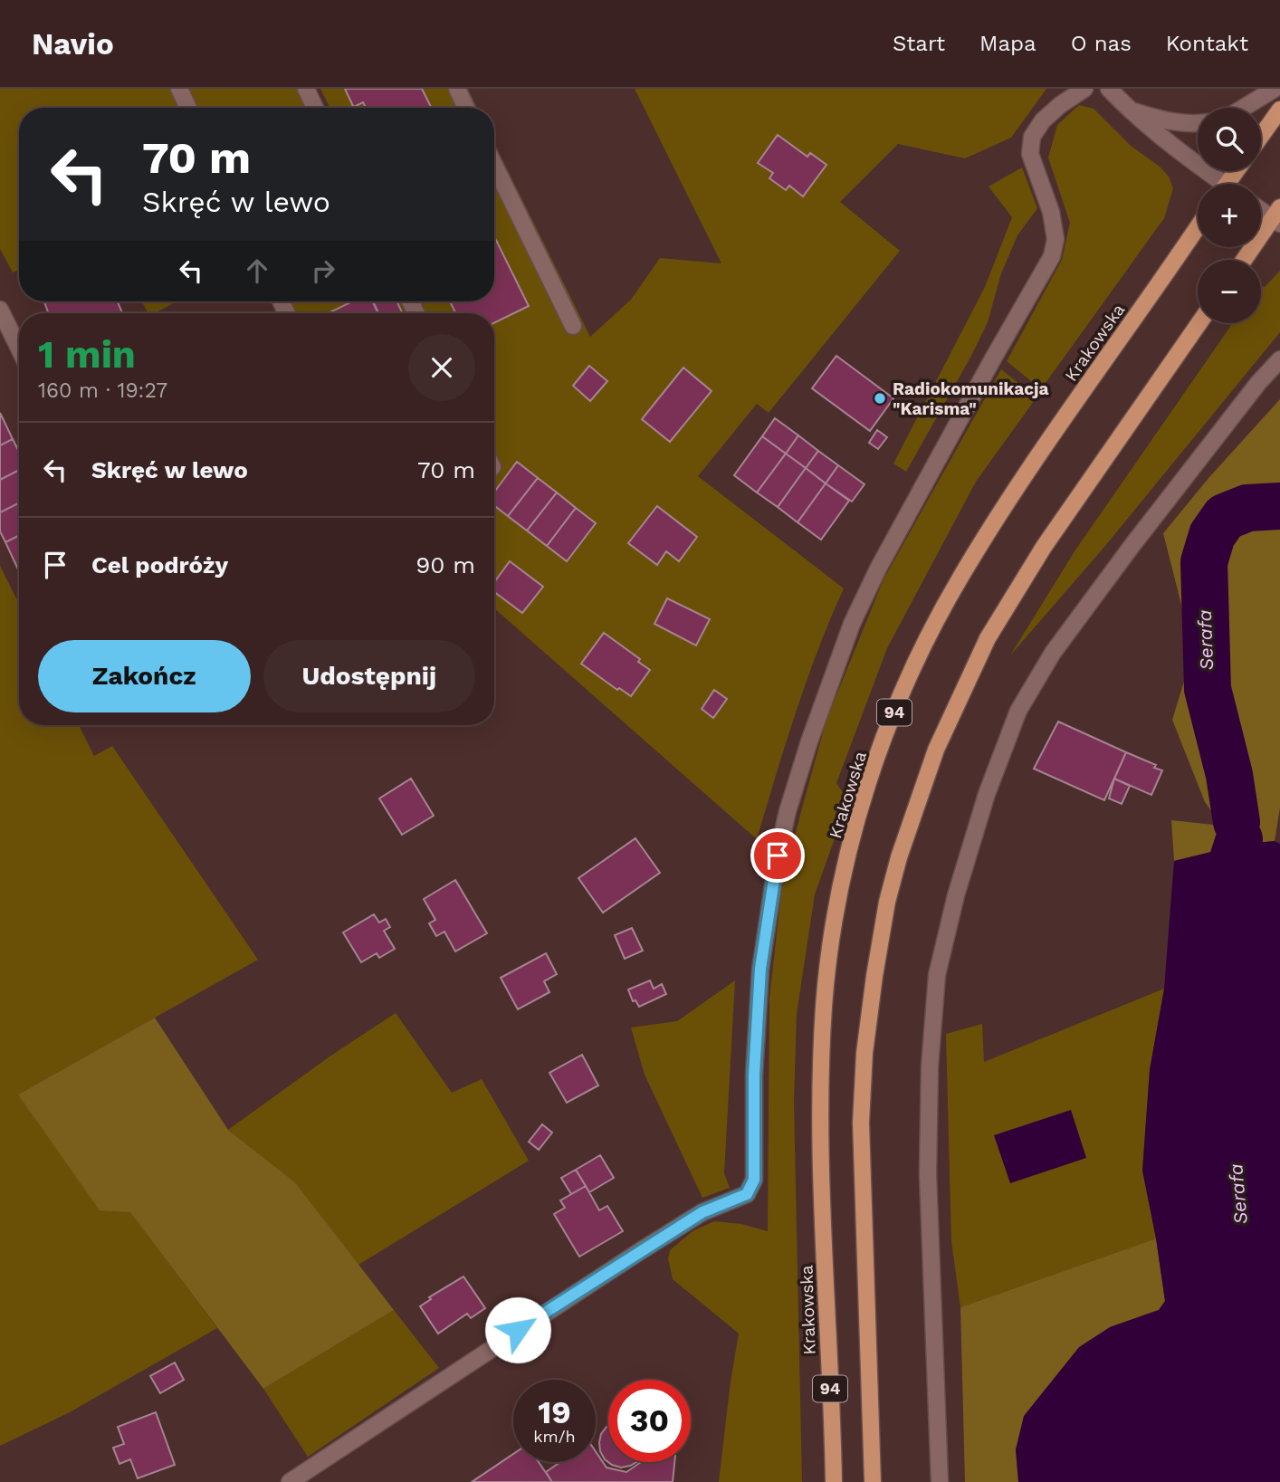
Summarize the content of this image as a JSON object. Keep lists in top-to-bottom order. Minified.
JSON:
{"streets":{"main road":["Krakowska","94"]},"water":["Serafa"],"places":["Radiokomunikacja \"Karisma\""],"page":{"header":"Navio","nav":["Start","Mapa","O nas","Kontakt"],"map_buttons":["+","−"],"turn":["70 m","Skręć w lewo"],"heading":["1 min","160 m · 19:27"],"list":[{"name":"Skręć w lewo","value":"70 m"},{"name":"Cel podróży","value":"90 m"}],"buttons":["Zakończ","Udostępnij"],"speed":"19 km/h","limit":"30"}}
